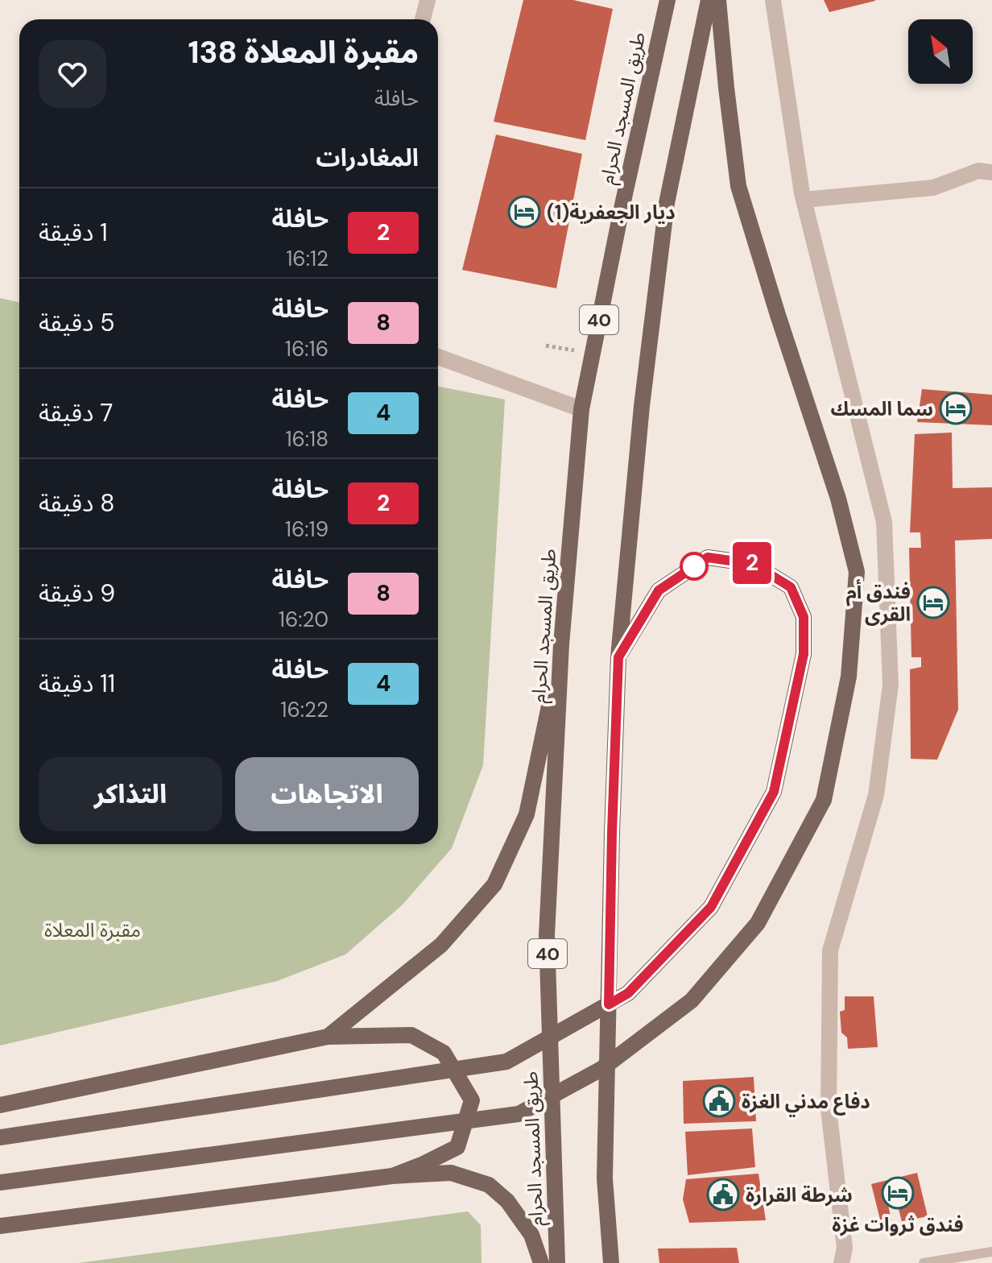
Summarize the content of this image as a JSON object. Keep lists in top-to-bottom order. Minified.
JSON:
{"streets":{"main road":["طريق المسجد الحرام","40"]},"parks":["مقبرة المعلاة"],"places":{"hotel":["ديار الجعفرية(1)","سما المسك","فندق أم القرى","فندق ثروات غزة"],"public building":["دفاع مدني الغزة","شرطة القرارة"]},"lines":["bus line 2"],"north":"top left","page":{"on_map":"2","heading":[["مقبرة المعلاة 138","حافلة"],"المغادرات"],"list":[{"mark":"2","name":"حافلة","note":"16:12","value":"1 دقيقة"},{"mark":"8","name":"حافلة","note":"16:16","value":"5 دقيقة"},{"mark":"4","name":"حافلة","note":"16:18","value":"7 دقيقة"},{"mark":"2","name":"حافلة","note":"16:19","value":"8 دقيقة"},{"mark":"8","name":"حافلة","note":"16:20","value":"9 دقيقة"},{"mark":"4","name":"حافلة","note":"16:22","value":"11 دقيقة"}],"buttons":["الاتجاهات","التذاكر"]}}
